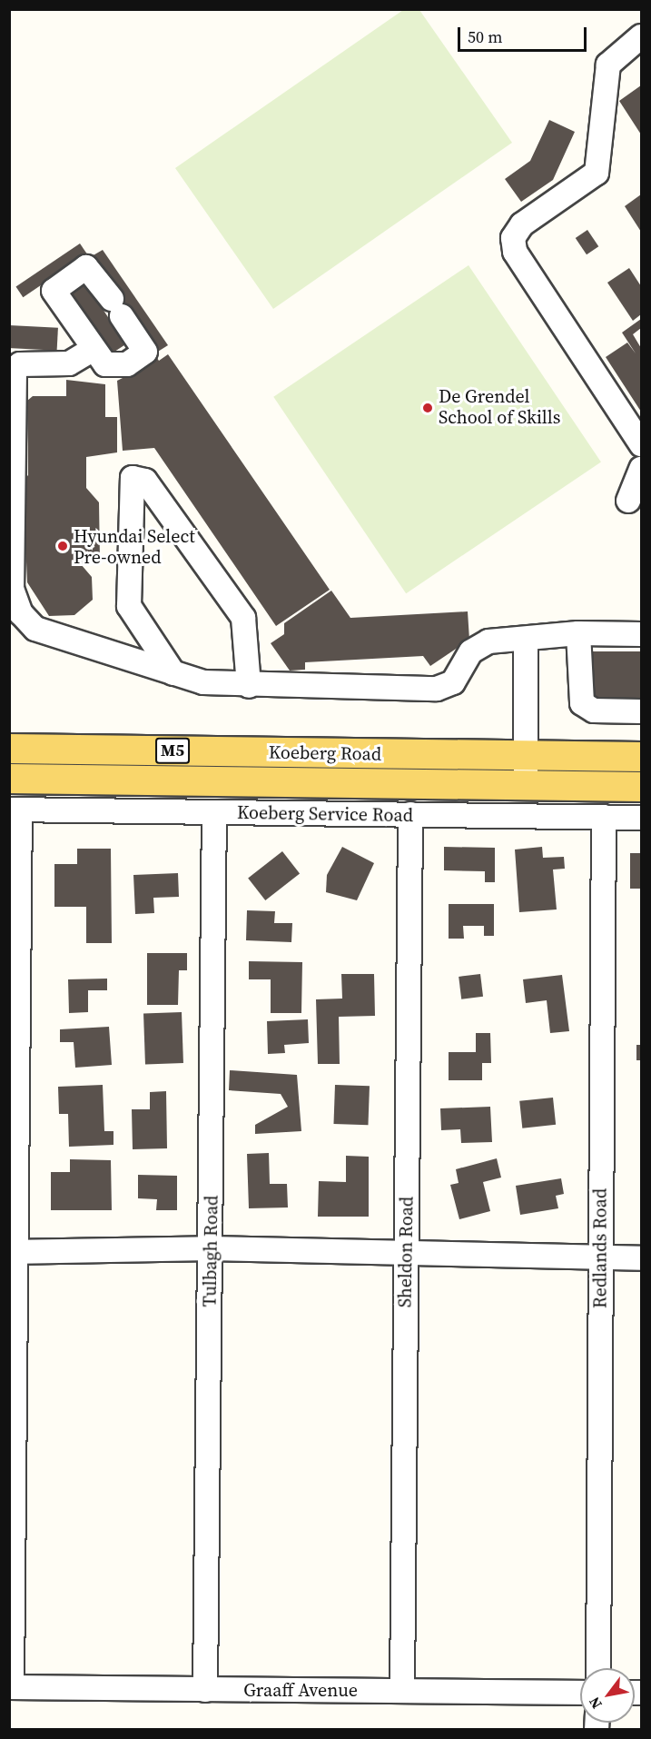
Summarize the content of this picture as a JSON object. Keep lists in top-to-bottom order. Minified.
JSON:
{"streets":{"main road":["M5","Koeberg Road"],"street":["Koeberg Service Road","Redlands Road","Tulbagh Road","Sheldon Road","Graaff Avenue"]},"crossings":[["Koeberg Service Road","Redlands Road"],["Koeberg Service Road","Tulbagh Road"],["Koeberg Service Road","Sheldon Road"],["Tulbagh Road","Graaff Avenue"],["Sheldon Road","Graaff Avenue"]],"places":["De Grendel School of Skills","Hyundai Select Pre-owned"],"scale_bar":"50 m","north":"bottom left"}
